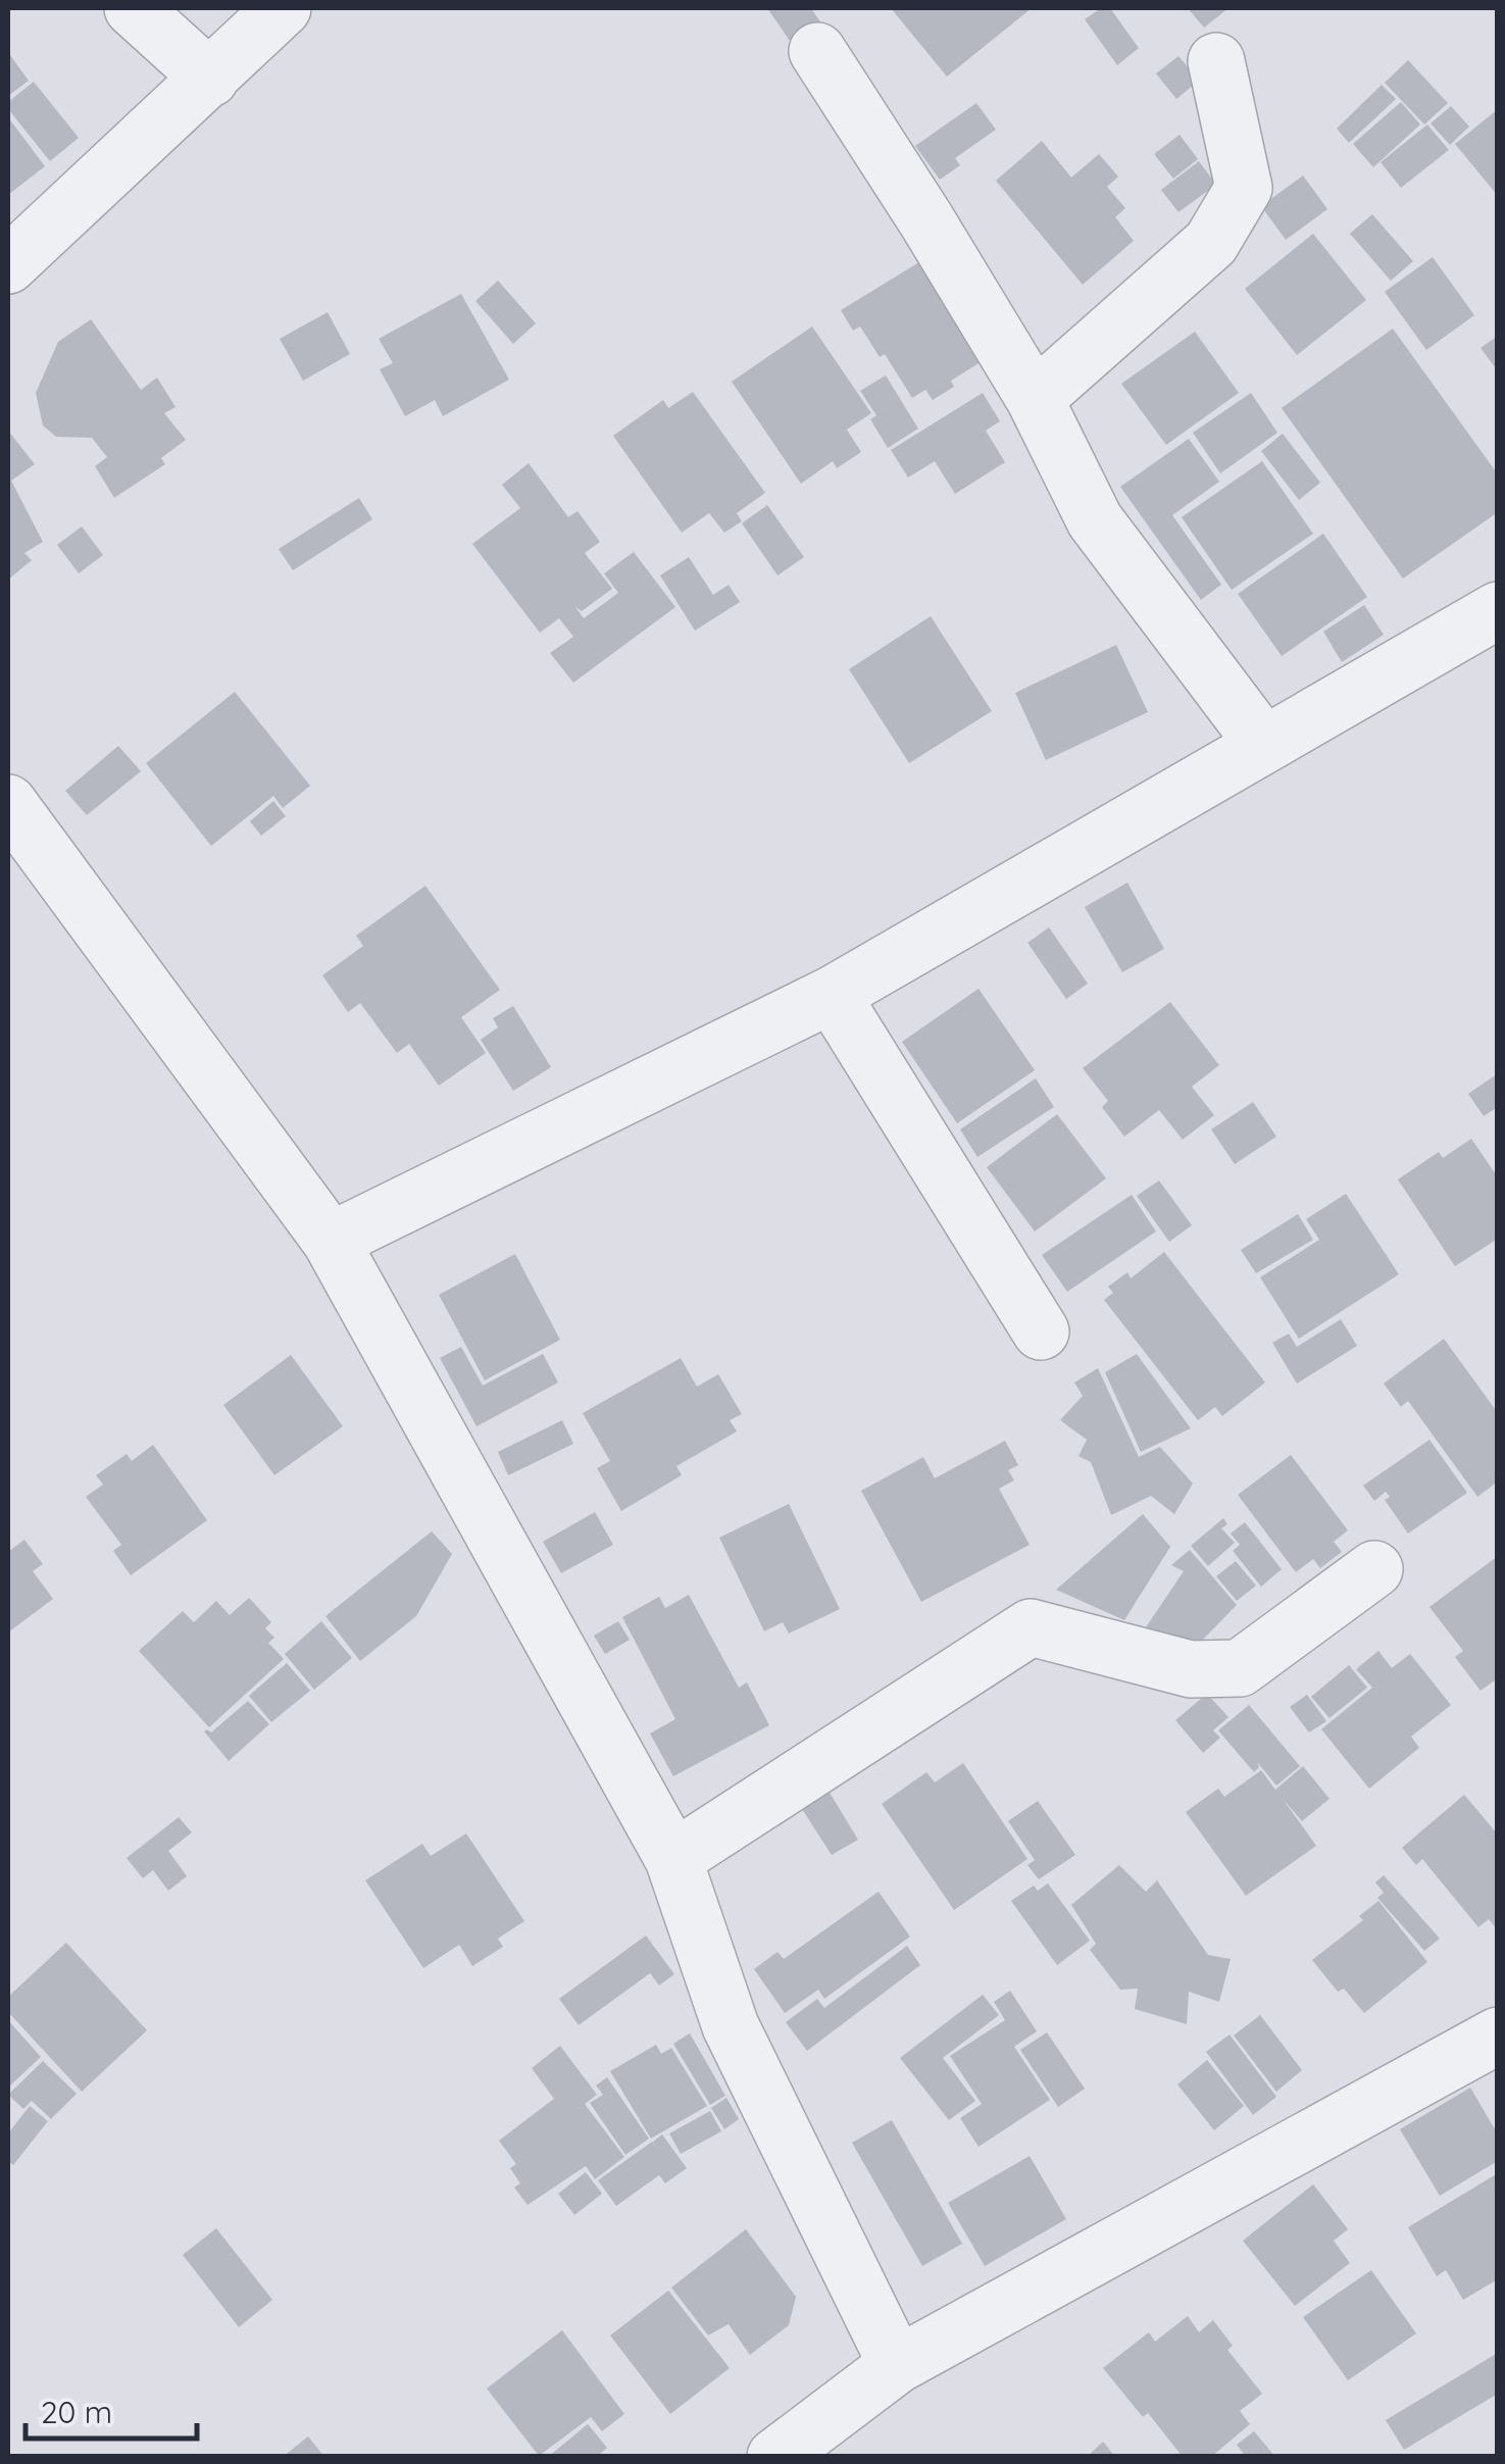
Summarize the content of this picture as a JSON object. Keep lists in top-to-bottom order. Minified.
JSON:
{"scale_bar":"20 m"}
